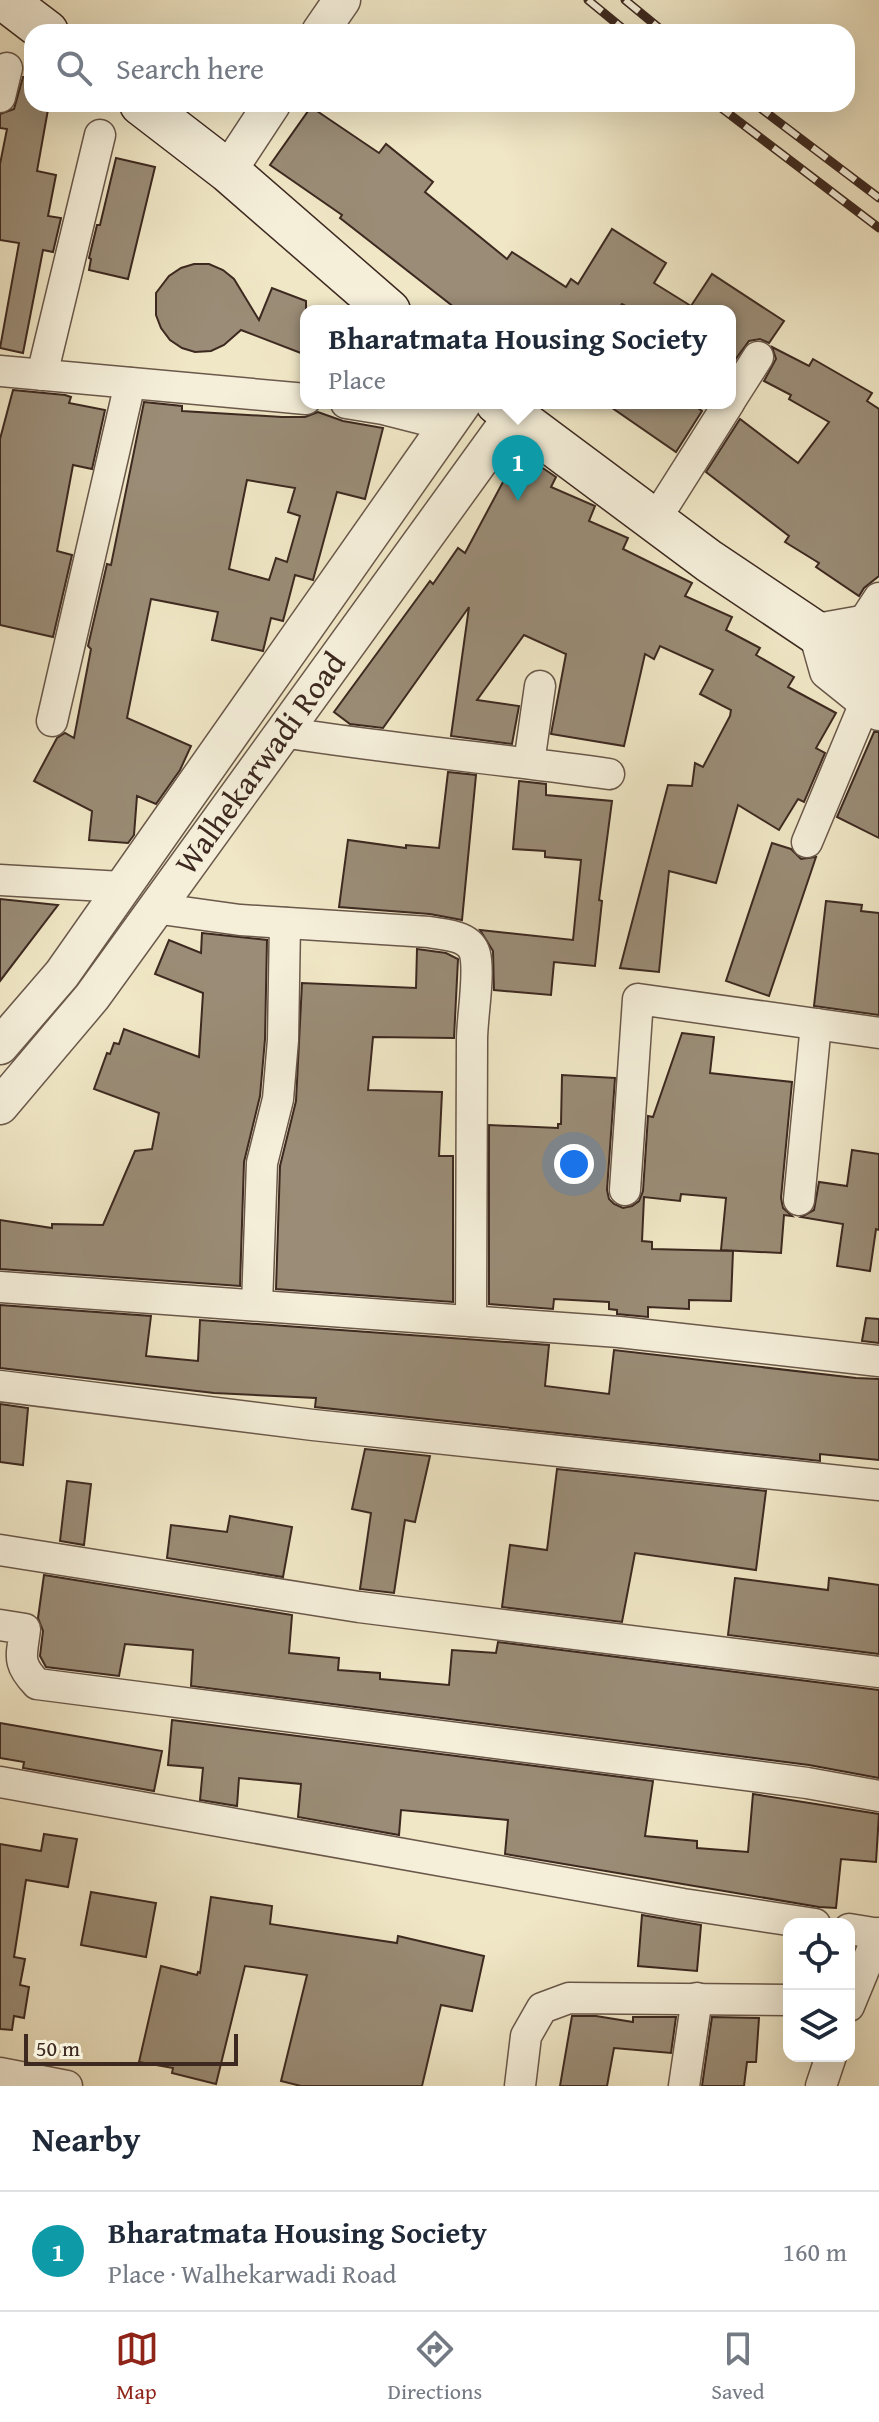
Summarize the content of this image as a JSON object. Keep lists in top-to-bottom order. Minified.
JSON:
{"streets":{"street":["Walhekarwadi Road"]},"scale_bar":"50 m","page":{"search":"Search here","popup":["Bharatmata Housing Society","Place"],"pins":"1","scale":"50 m","heading":"Nearby","list":[{"mark":"1","name":"Bharatmata Housing Society","note":"Place · Walhekarwadi Road","value":"160 m"}],"nav":["Map","Directions","Saved"]}}
